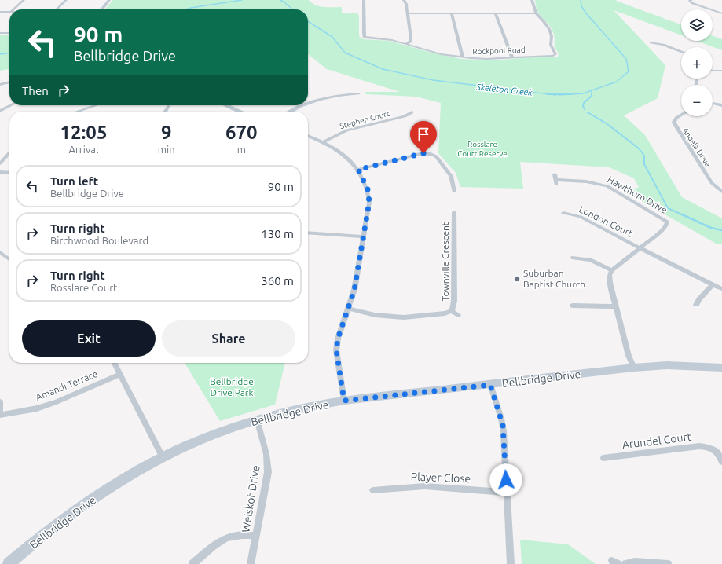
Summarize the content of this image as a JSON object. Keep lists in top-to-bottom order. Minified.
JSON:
{"streets":{"street":["Rockpool Road","Stephen Court","Angela Drive","Hawthorn Drive","London Court","Townville Crescent","Bellbridge Drive","Amandi Terrace","Arundel Court","Player Close","Weiskof Drive"]},"crossings":[["Hawthorn Drive","London Court"],["Bellbridge Drive","Weiskof Drive"]],"water":["Skeleton Creek"],"parks":["Rosslare Court Reserve","Bellbridge Drive Park"],"places":["Suburban Baptist Church"],"page":{"map_buttons":["+","−"],"turn":["90 m","Bellbridge Drive"],"then":"Then","eta":["12:05","Arrival","9","min","670","m"],"list":[{"name":"Turn left","note":"Bellbridge Drive","value":"90 m"},{"name":"Turn right","note":"Birchwood Boulevard","value":"130 m"},{"name":"Turn right","note":"Rosslare Court","value":"360 m"}],"buttons":["Exit","Share"]}}
